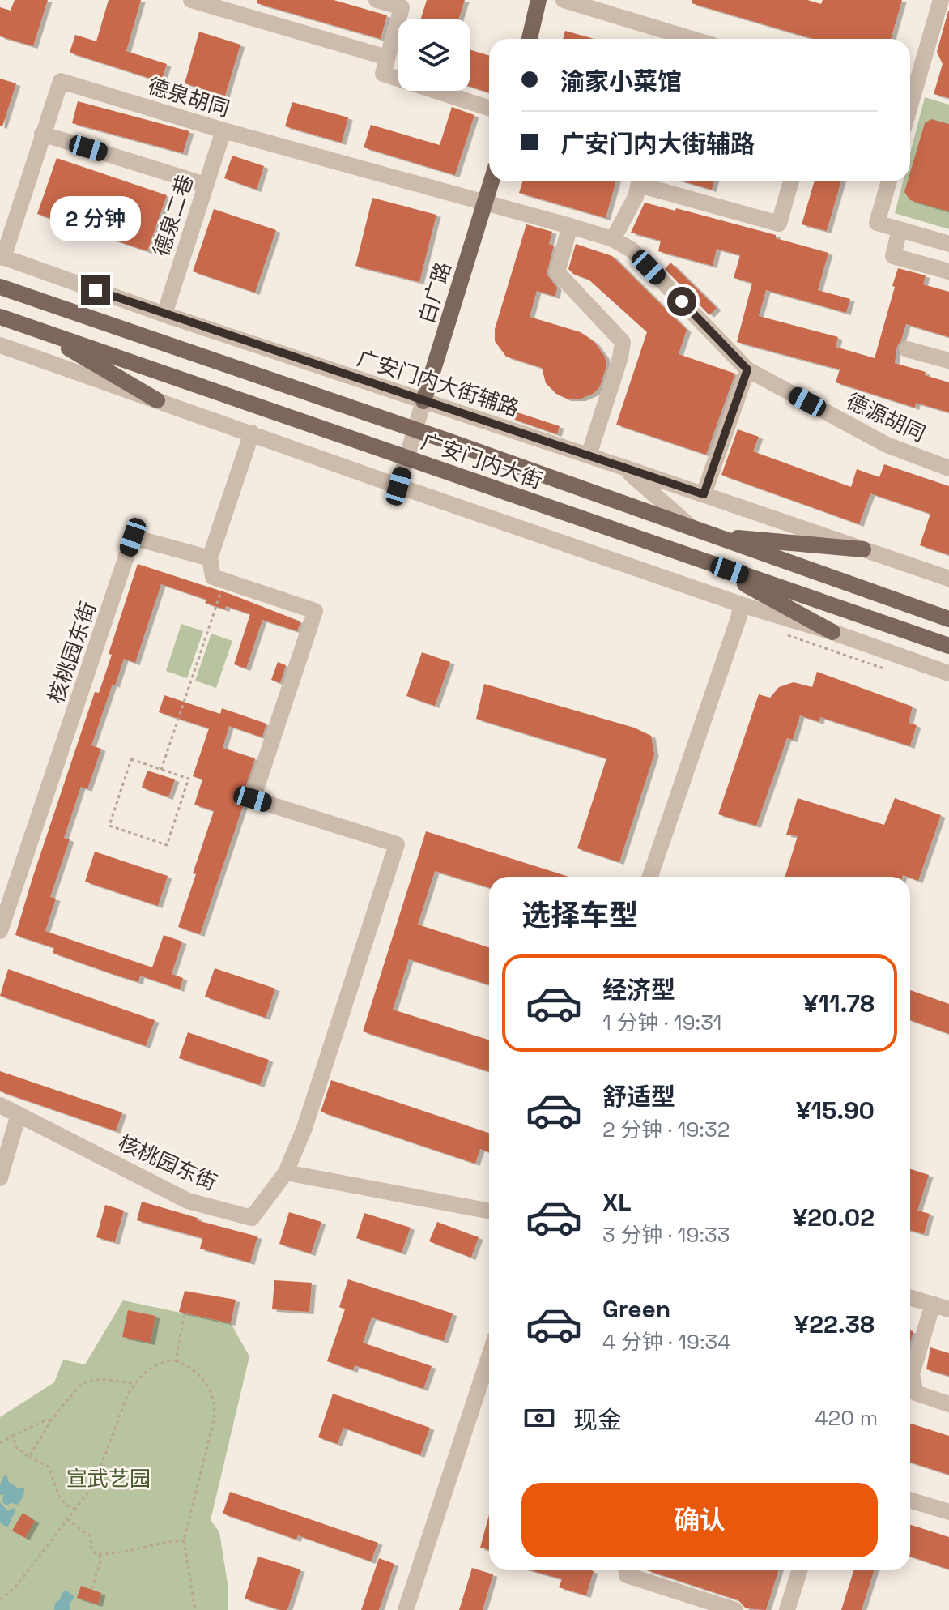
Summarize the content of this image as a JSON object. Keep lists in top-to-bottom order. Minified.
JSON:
{"streets":{"main road":["白广路","广安门内大街"],"street":["德泉胡同","德泉二巷","广安门内大街辅路","德源胡同","核桃园东街"]},"crossings":[["德泉胡同","德泉二巷"],["德泉胡同","白广路"],["德泉胡同","广安门内大街辅路"],["德泉胡同","德源胡同"],["德泉二巷","广安门内大街辅路"],["白广路","广安门内大街辅路"],["白广路","德源胡同"],["白广路","广安门内大街"],["广安门内大街辅路","广安门内大街"]],"parks":["宣武艺园"],"page":{"banner":["渝家小菜馆","广安门内大街辅路"],"bubble":"2 分钟","heading":"选择车型","list":[{"name":"经济型","note":"1 分钟 · 19:31","value":"¥11.78"},{"name":"舒适型","note":"2 分钟 · 19:32","value":"¥15.90"},{"name":"XL","note":"3 分钟 · 19:33","value":"¥20.02"},{"name":"Green","note":"4 分钟 · 19:34","value":"¥22.38"}],"pay":["现金","420 m"],"buttons":"确认"}}
